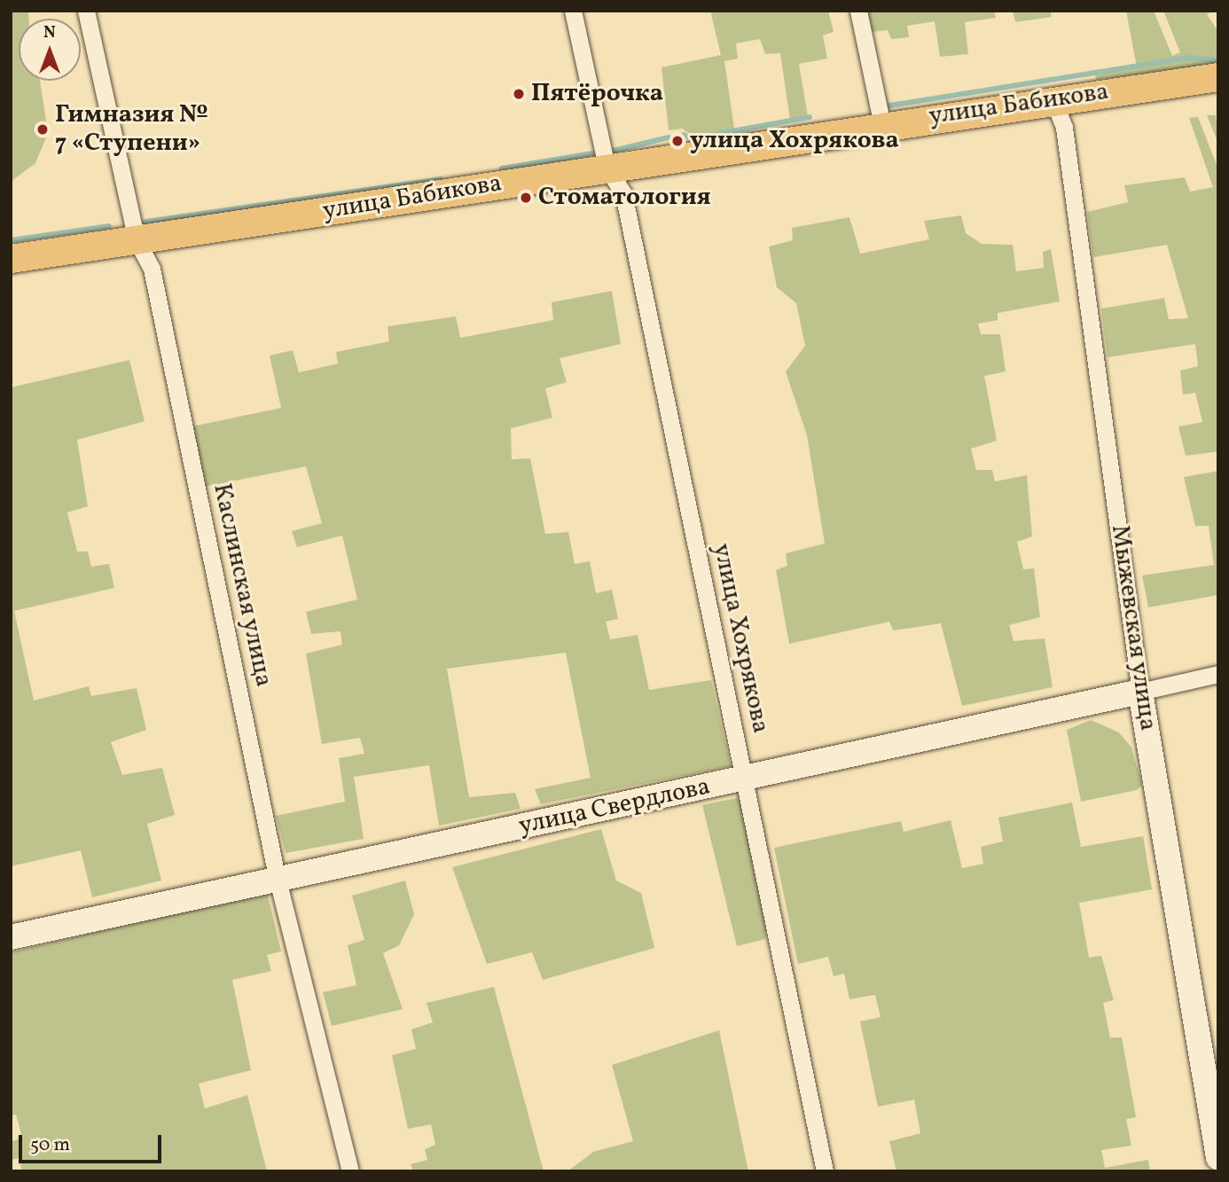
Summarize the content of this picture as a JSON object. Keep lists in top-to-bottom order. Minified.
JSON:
{"streets":{"main road":["улица Бабикова"],"street":["Каслинская улица","Мыжевская улица","улица Хохрякова","улица Свердлова"]},"crossings":[["улица Бабикова","Каслинская улица"],["улица Бабикова","Мыжевская улица"],["улица Бабикова","улица Хохрякова"],["Каслинская улица","улица Свердлова"],["Мыжевская улица","улица Свердлова"],["улица Хохрякова","улица Свердлова"]],"places":["Пятёрочка","Гимназия № 7 «Ступени»","улица Хохрякова","Стоматология"],"scale_bar":"50 m","north":"top"}
